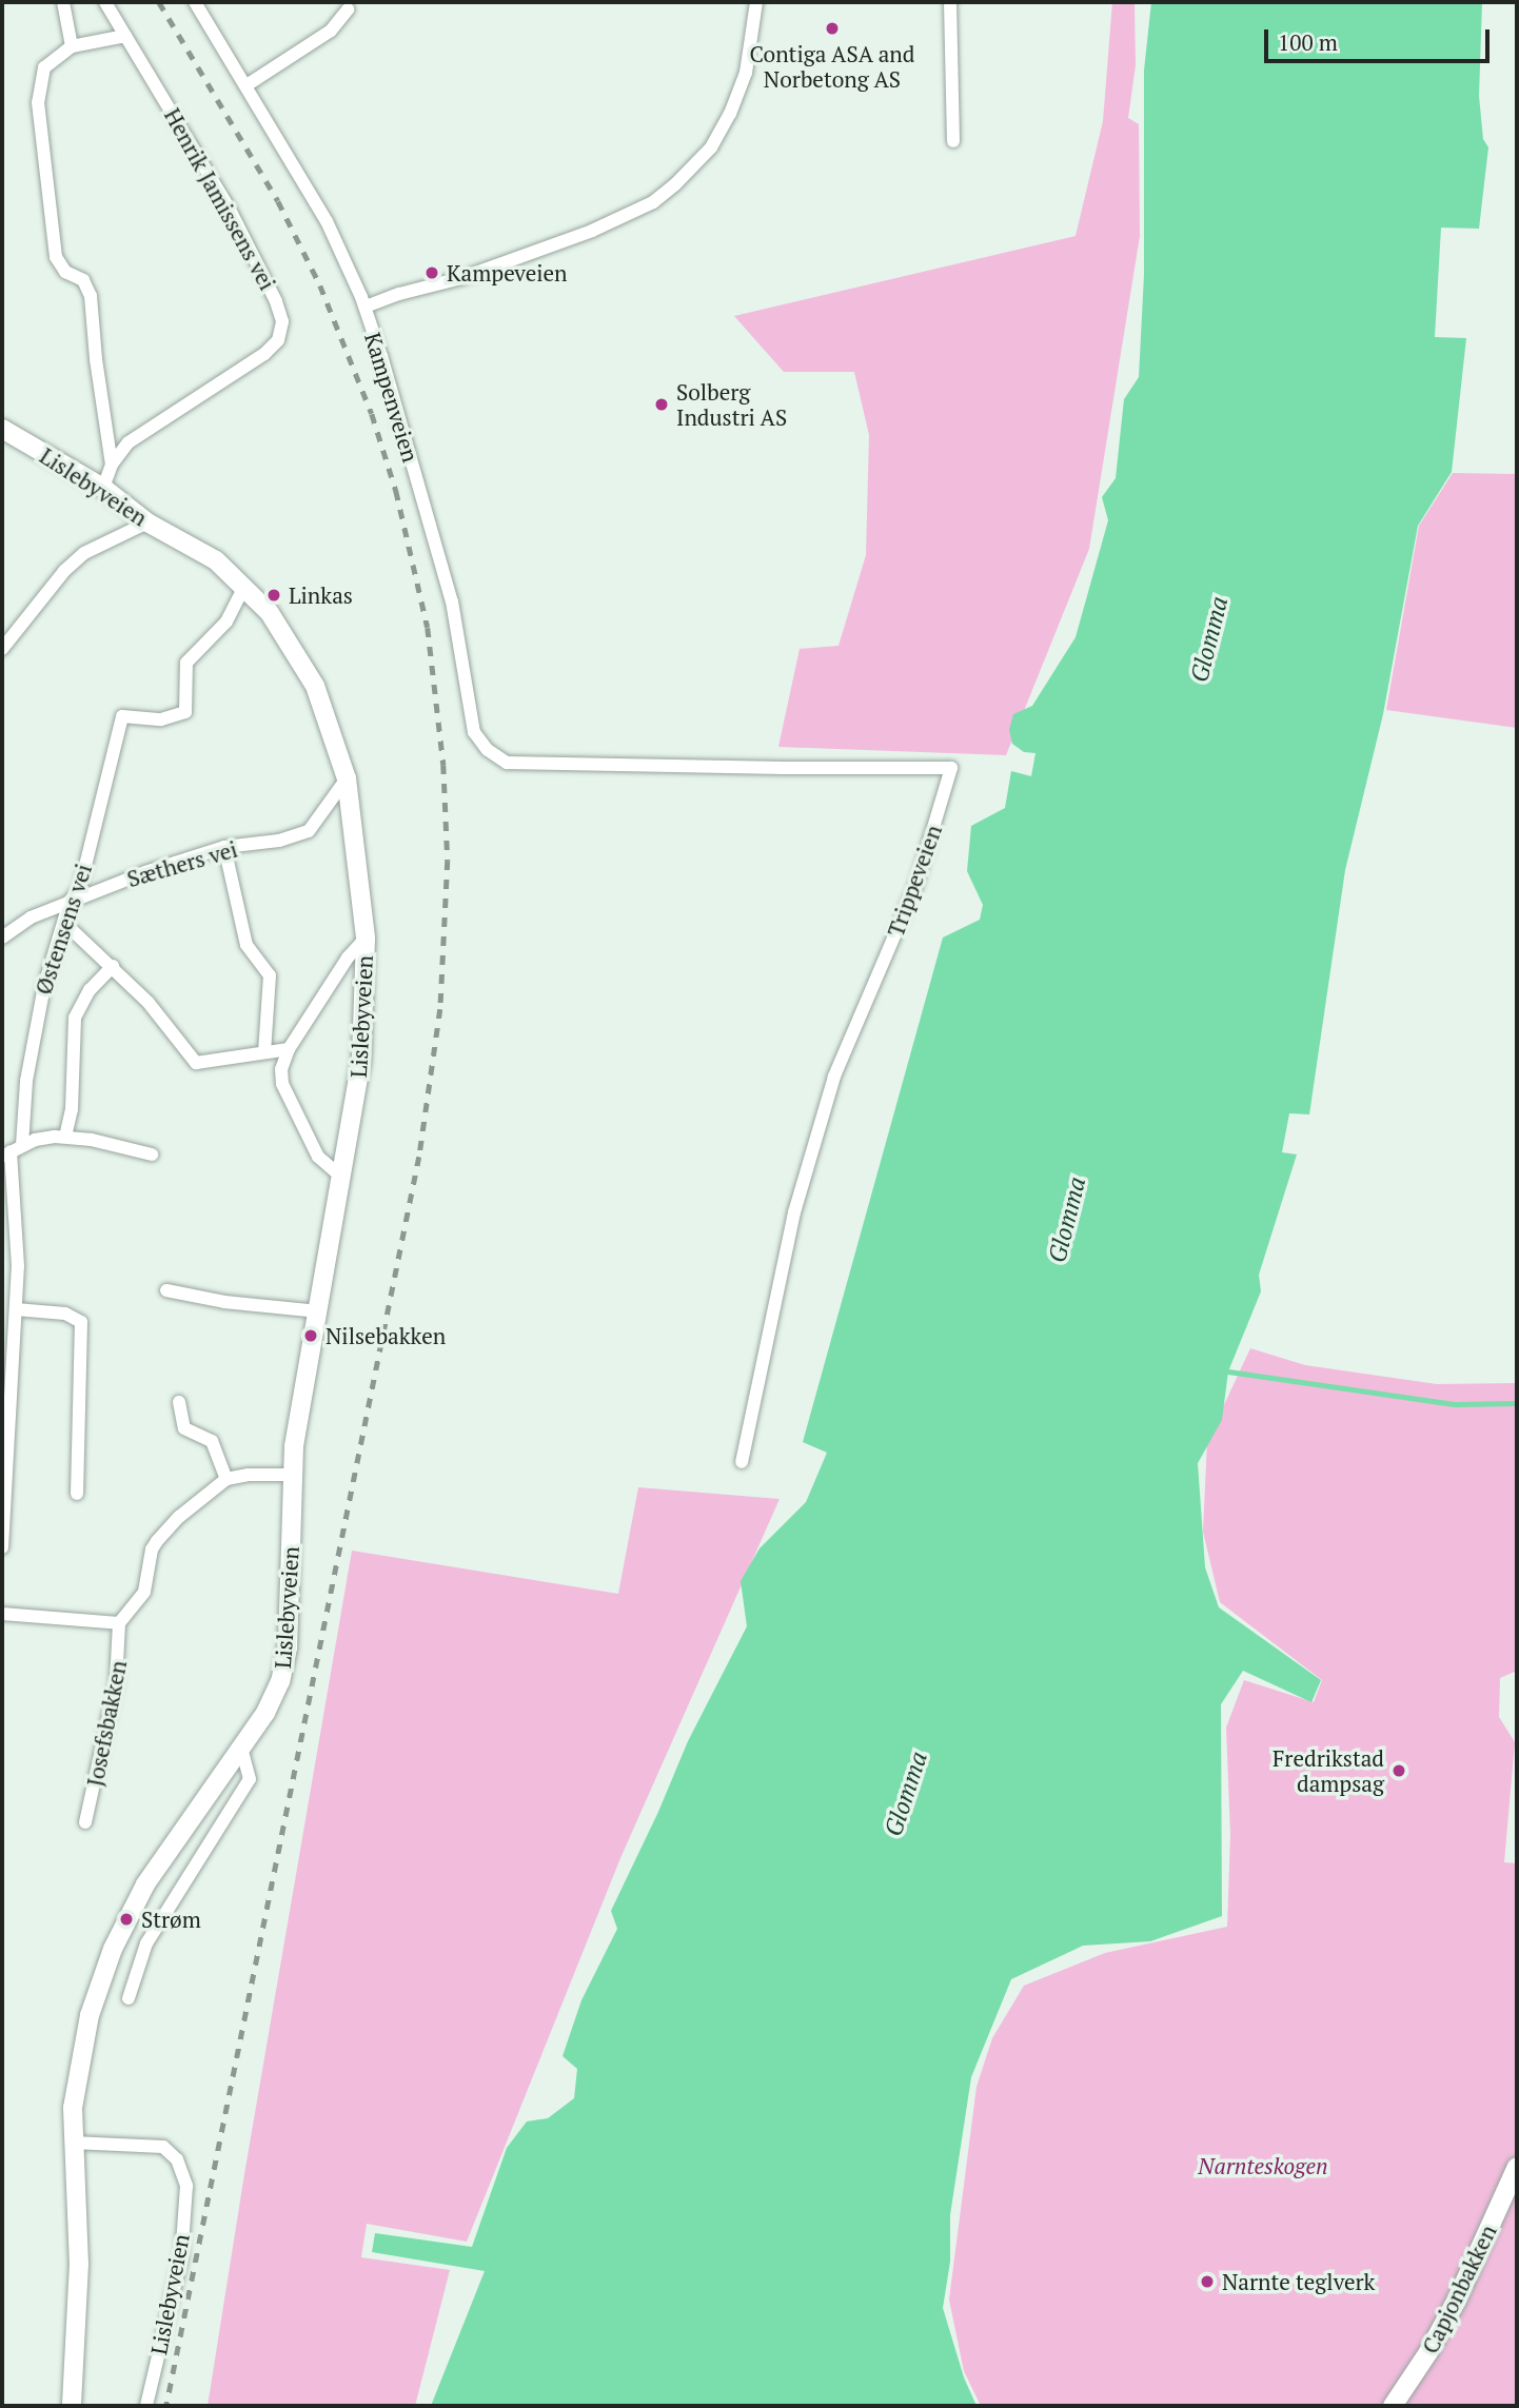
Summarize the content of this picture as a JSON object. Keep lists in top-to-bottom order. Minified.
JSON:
{"streets":{"street":["Henrik Jamissens vei","Kampenveien","Lislebyveien","Sæthers vei","Trippeveien","Østensens vei","Josefsbakken","Capjonbakken"]},"crossings":[["Henrik Jamissens vei","Lislebyveien"],["Kampenveien","Trippeveien"],["Lislebyveien","Sæthers vei"],["Lislebyveien","Østensens vei"],["Sæthers vei","Østensens vei"]],"water":["Glomma"],"parks":["Narnteskogen"],"places":["Contiga ASA and Norbetong AS","Kampeveien","Solberg Industri AS","Linkas","Nilsebakken","Fredrikstad dampsag","Strøm","Narnte teglverk"],"scale_bar":"100 m"}
